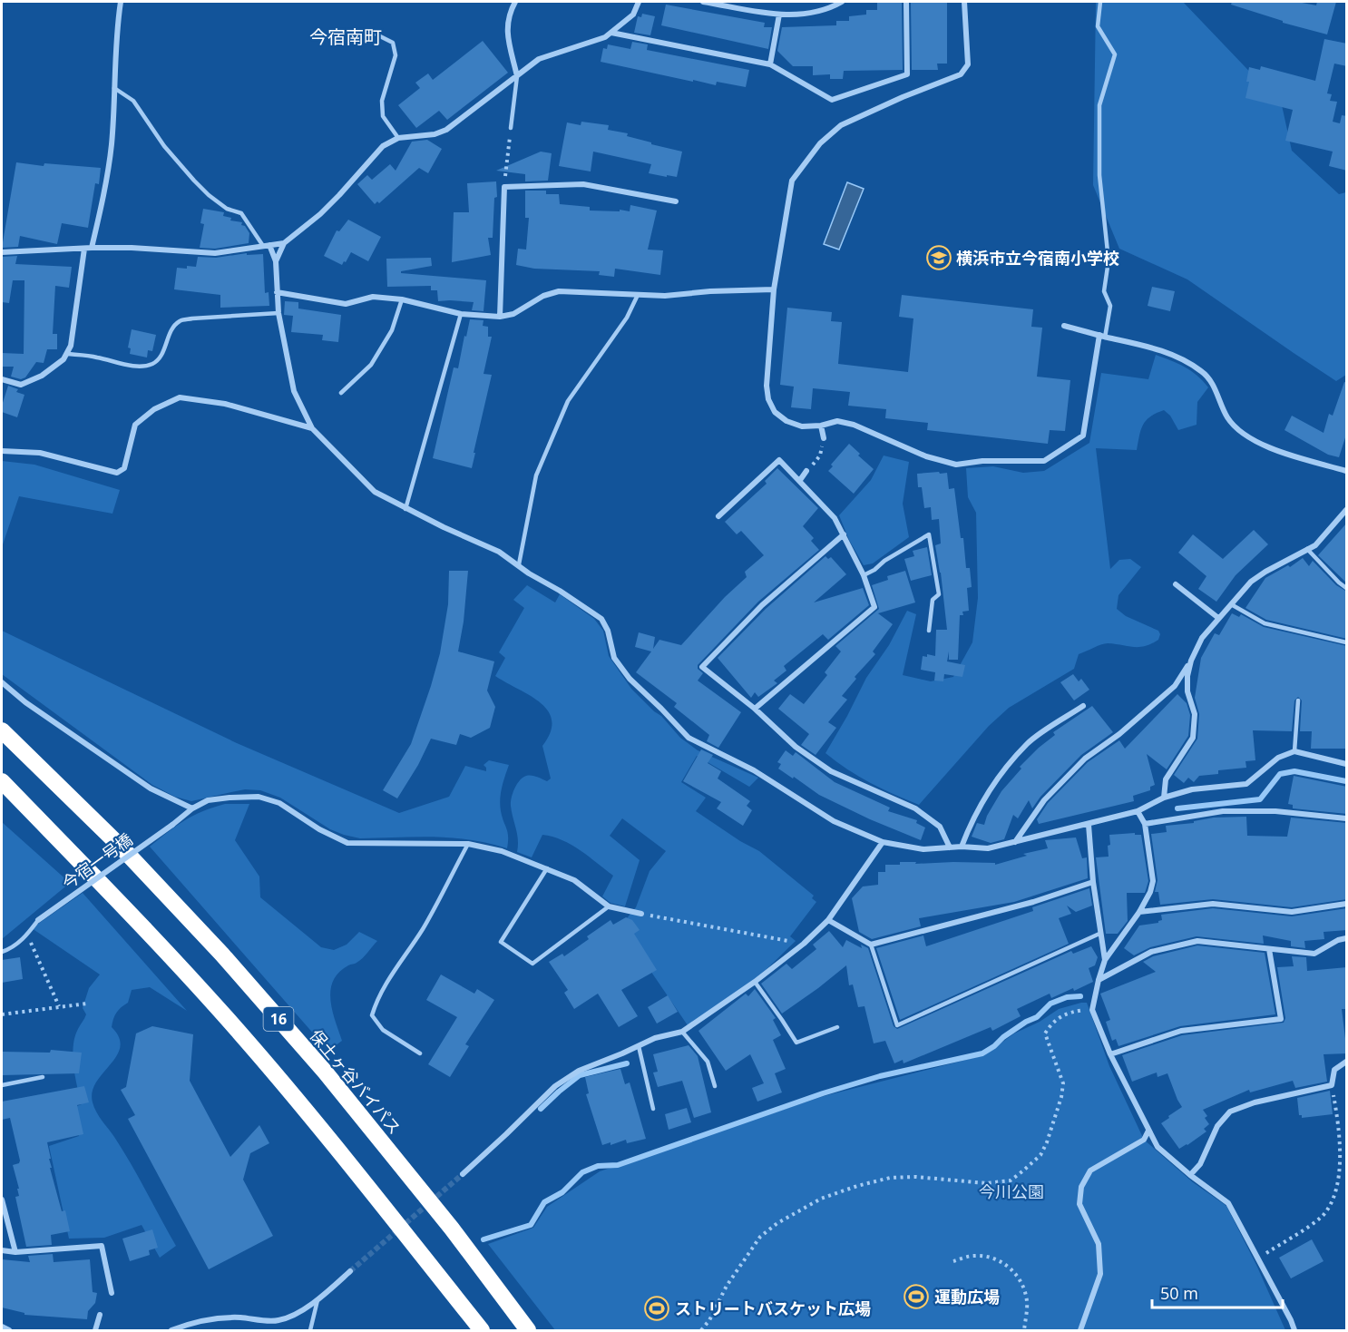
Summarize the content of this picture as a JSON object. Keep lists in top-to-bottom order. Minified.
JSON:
{"streets":{"highway":["16","保土ヶ谷バイパス"],"street":["今宿一号橋"]},"districts":["今宿南町"],"parks":["今川公園"],"places":{"school or university":["横浜市立今宿南小学校"],"sports":["運動広場","ストリートバスケット広場"]},"scale_bar":"50 m"}
